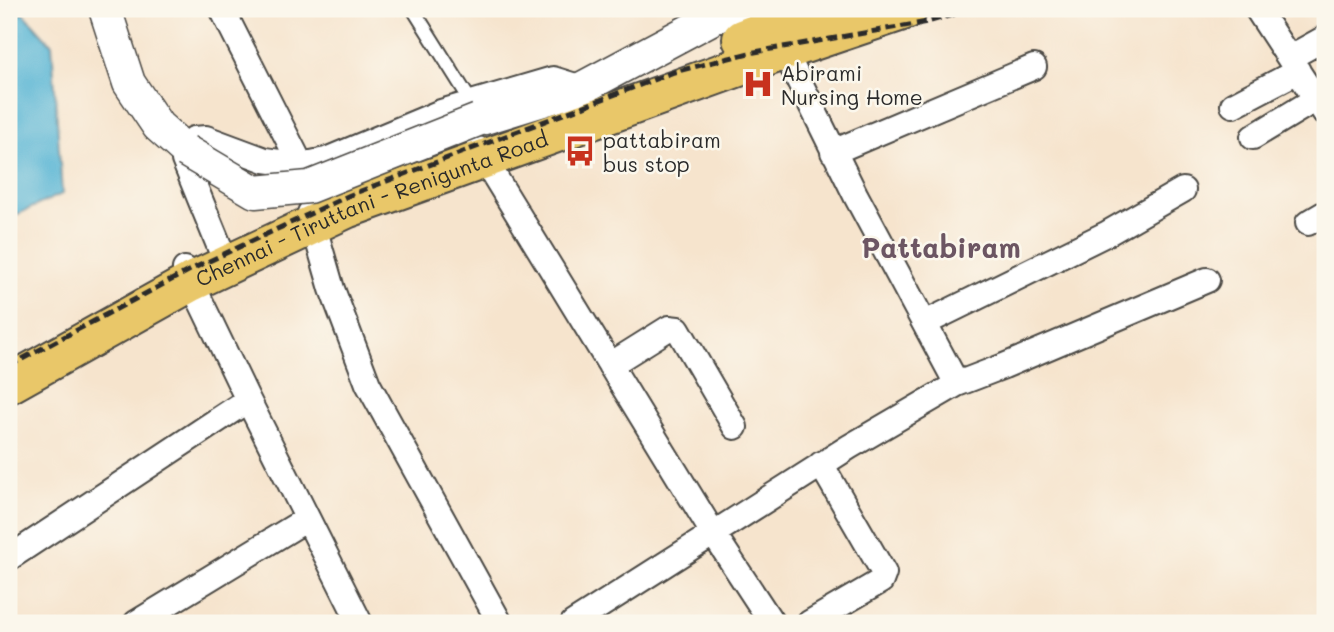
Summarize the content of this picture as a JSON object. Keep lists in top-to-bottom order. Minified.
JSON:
{"streets":{"highway":["Chennai - Tiruttani - Renigunta Road"]},"districts":["Pattabiram"],"places":{"hospital":["Abirami Nursing Home"],"bus stop":["pattabiram bus stop"]}}
